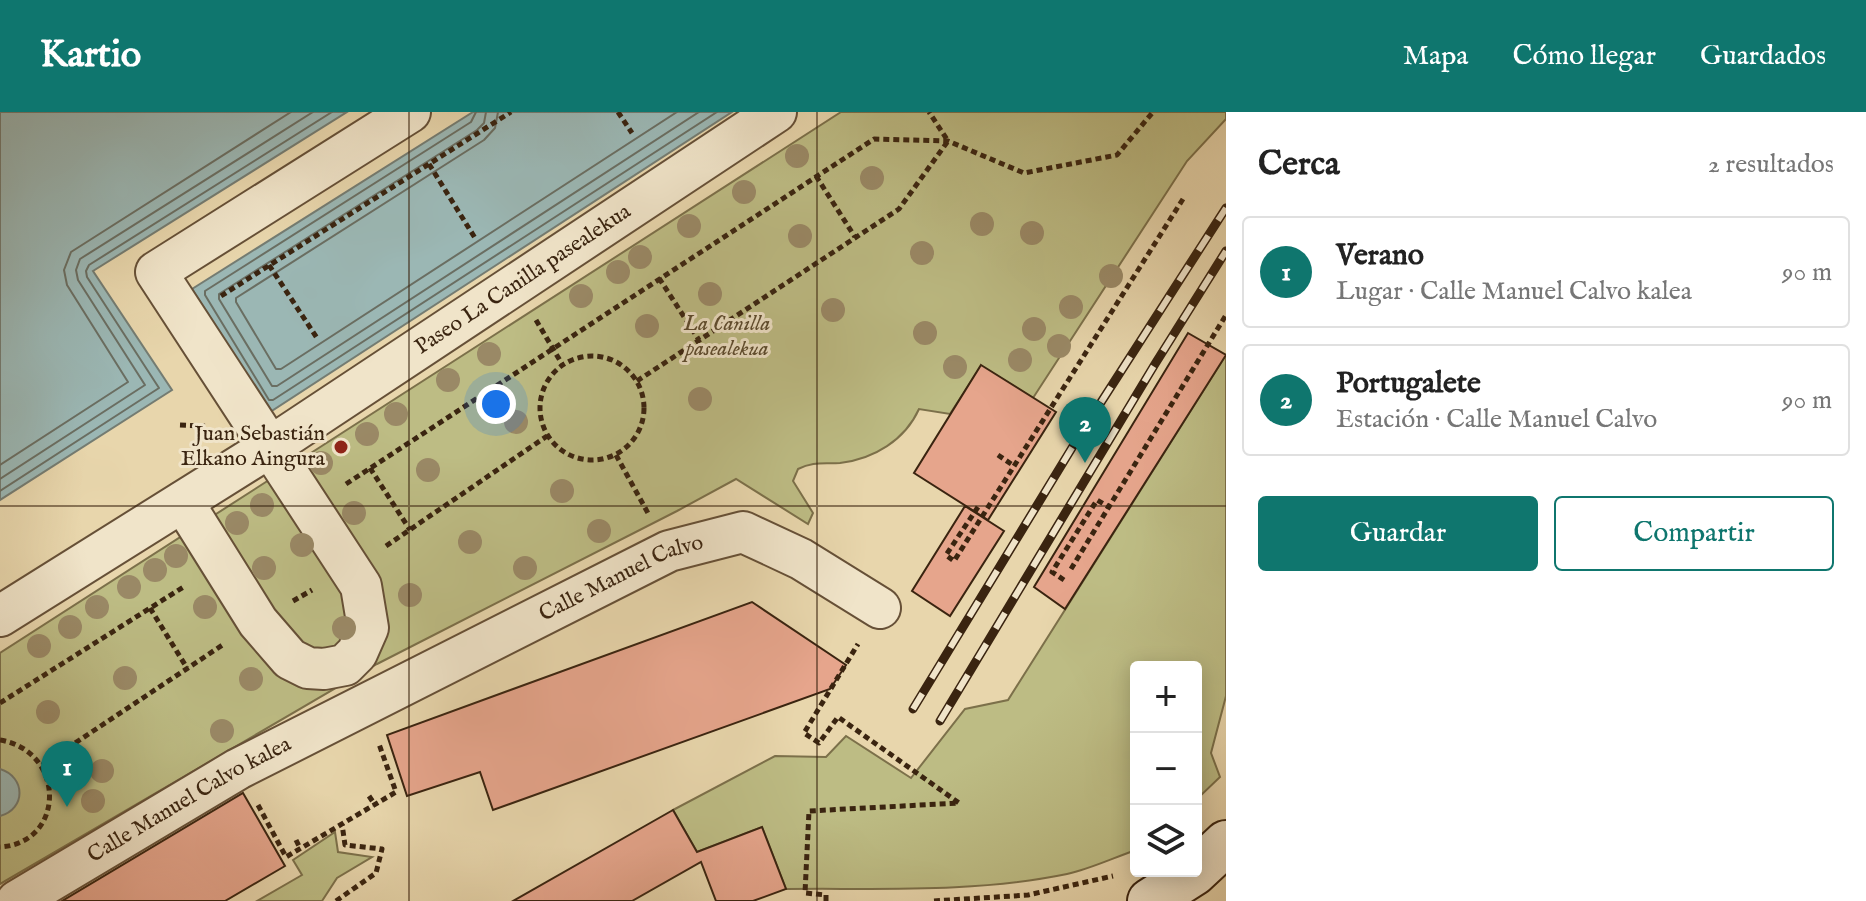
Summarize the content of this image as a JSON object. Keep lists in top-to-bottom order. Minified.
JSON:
{"streets":{"street":["Paseo La Canilla pasealekua","Calle Manuel Calvo","Calle Manuel Calvo kalea"]},"crossings":[["Calle Manuel Calvo","Calle Manuel Calvo kalea"]],"parks":["La Canilla pasealekua"],"places":["Juan Sebastián Elkano Aingura"],"page":{"header":"Kartio","nav":["Mapa","Cómo llegar","Guardados"],"heading":["Cerca","2 resultados"],"list":[{"mark":"1","name":"Verano","note":"Lugar · Calle Manuel Calvo kalea","value":"90 m"},{"mark":"2","name":"Portugalete","note":"Estación · Calle Manuel Calvo","value":"90 m"}],"pins":["2","1"],"buttons":["Guardar","Compartir"],"map_buttons":["+","−"]}}
